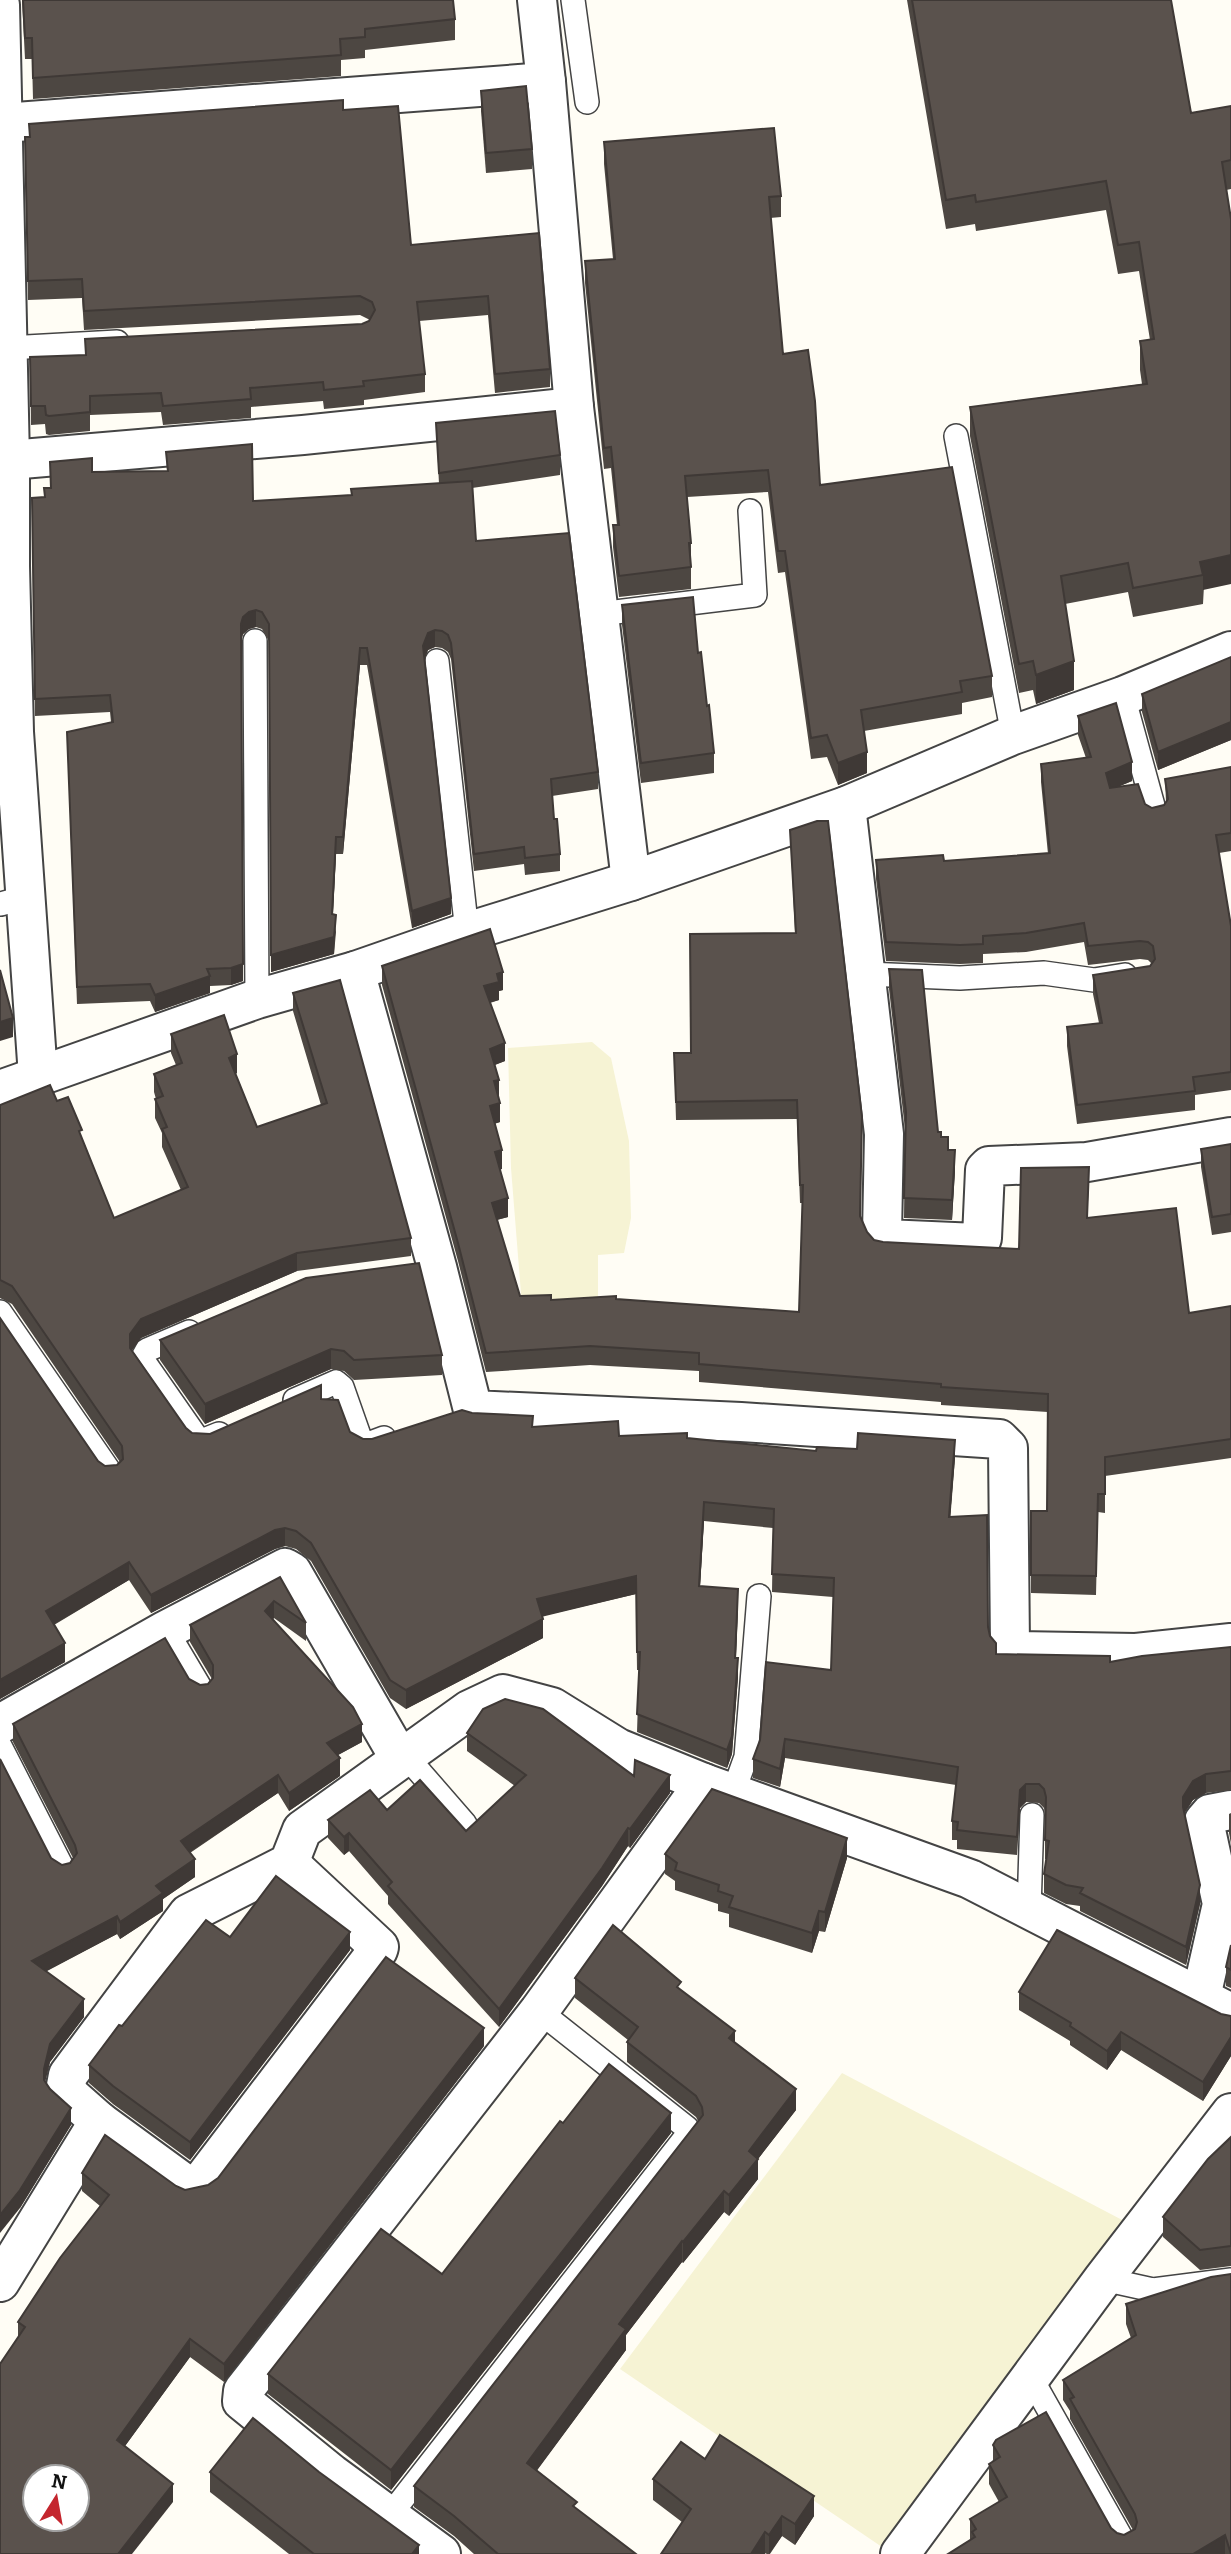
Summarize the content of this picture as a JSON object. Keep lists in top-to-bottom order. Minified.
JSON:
{"north":"top"}
